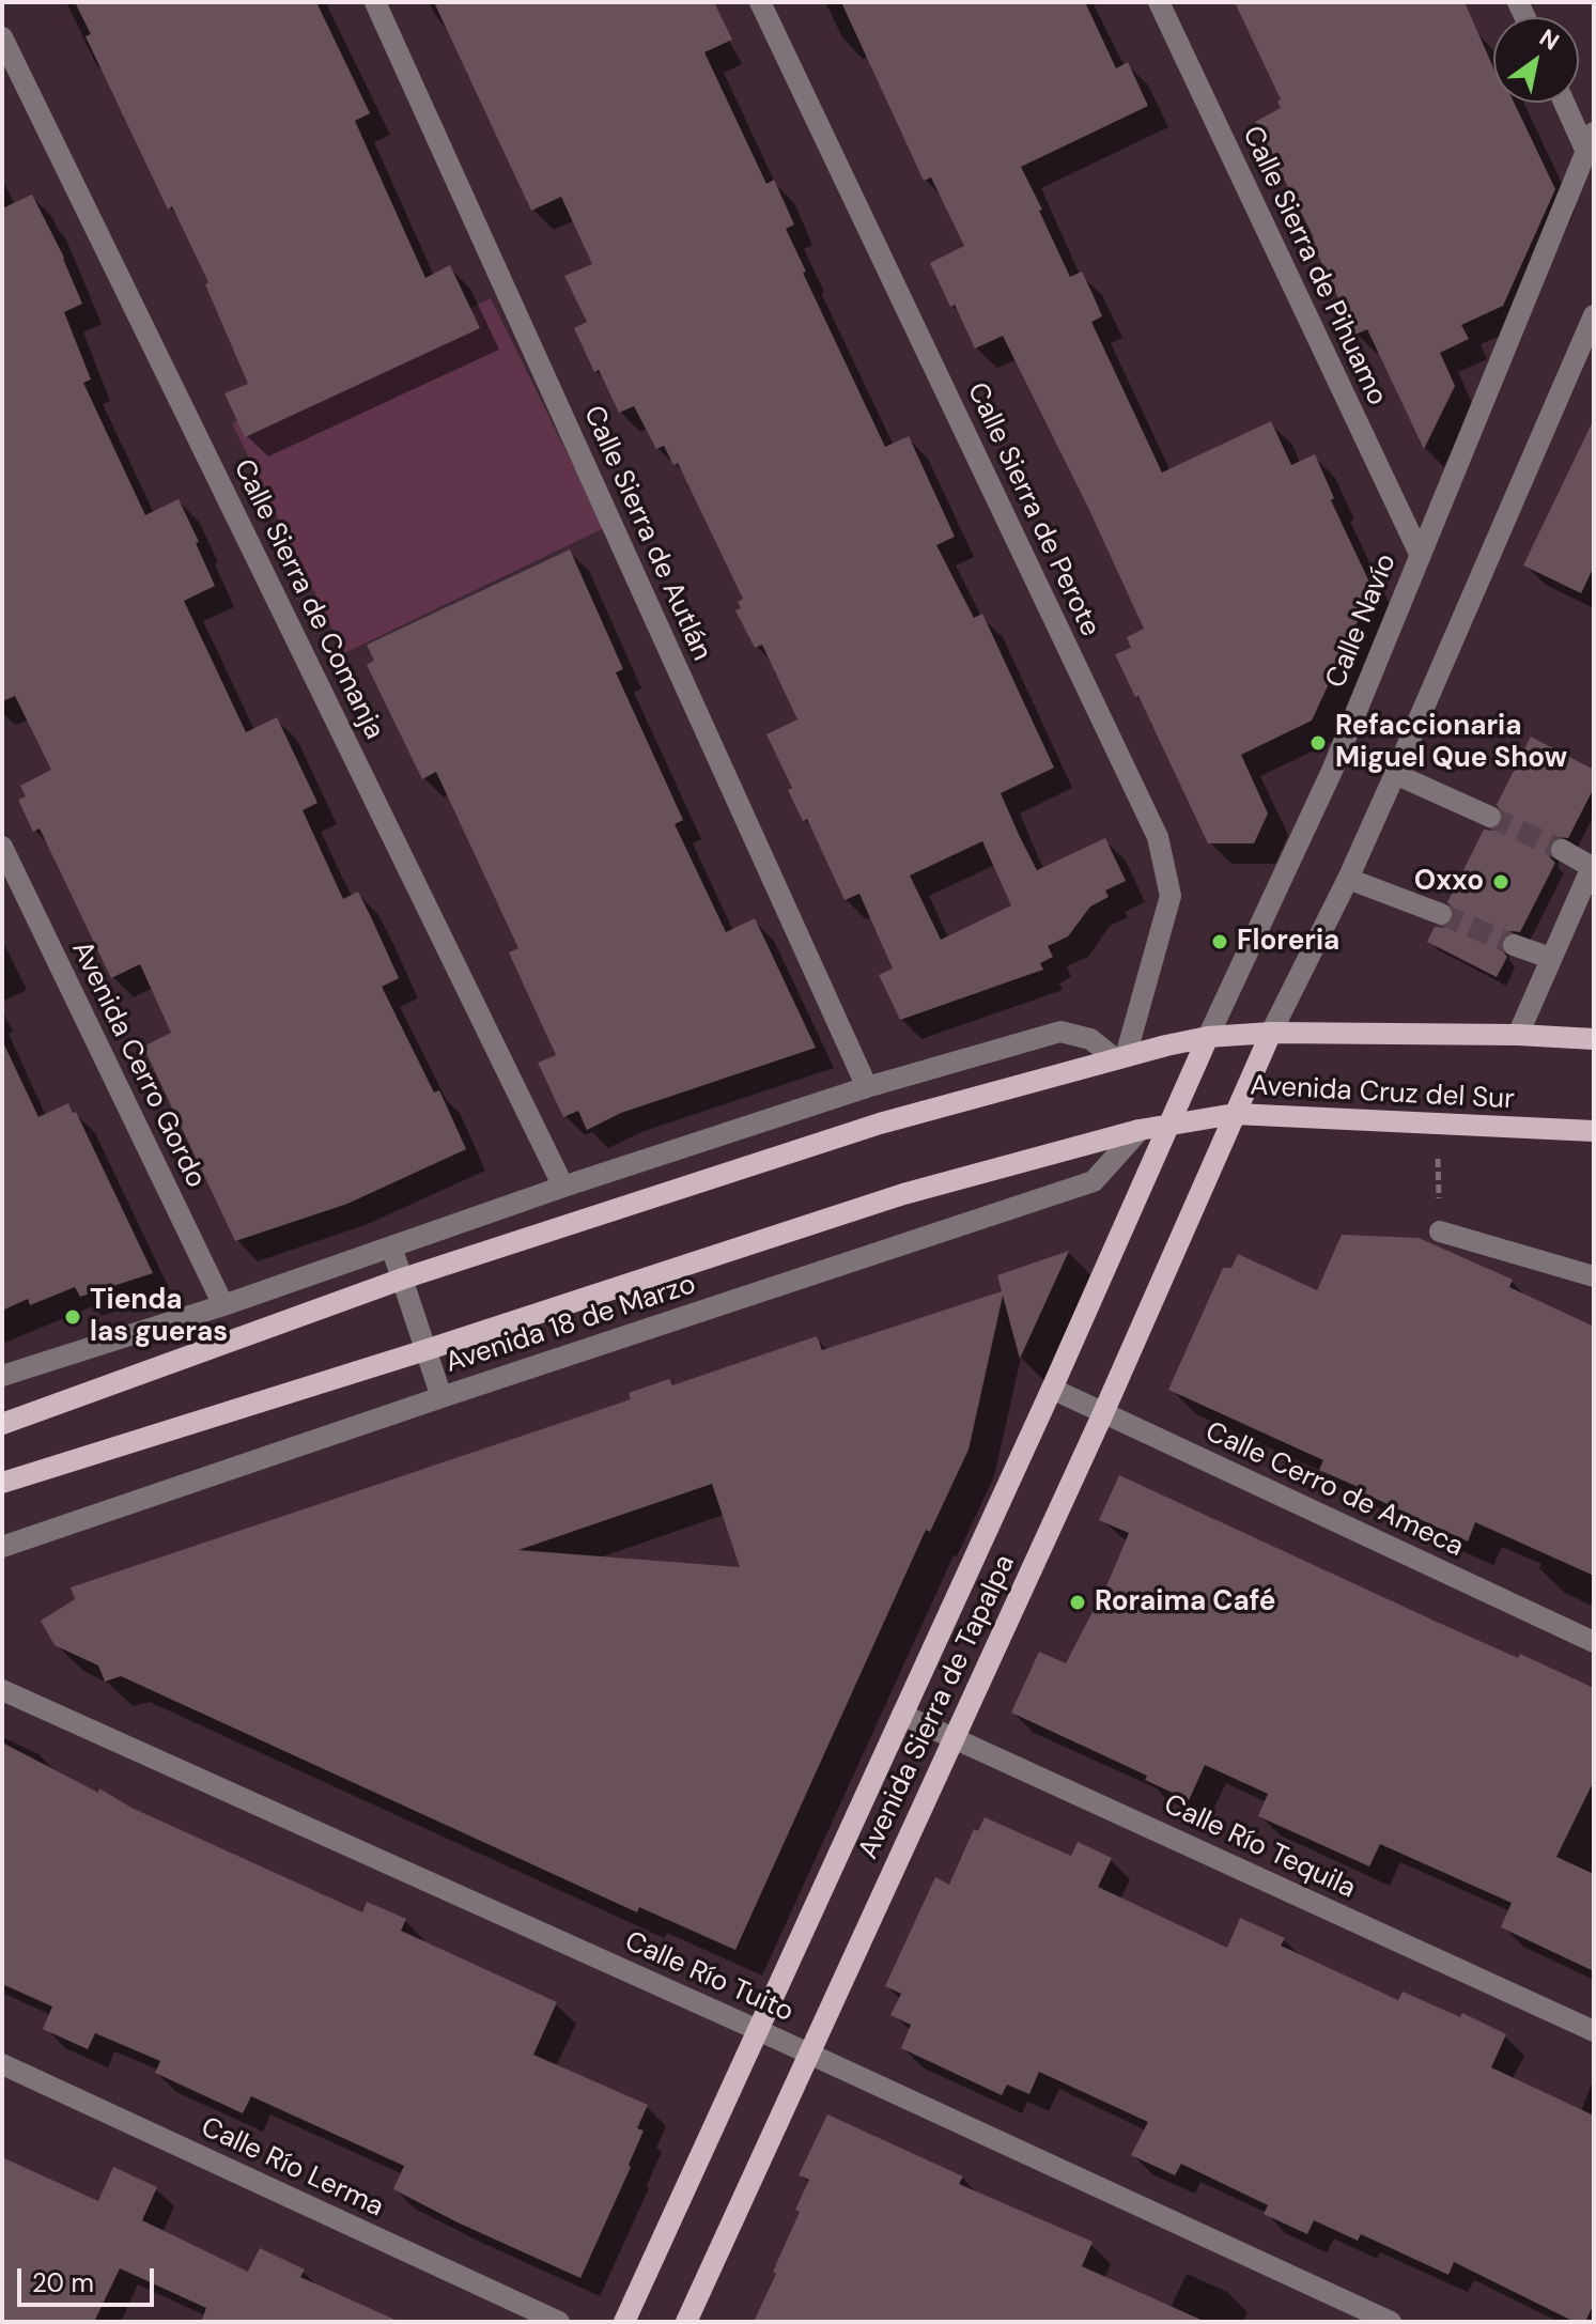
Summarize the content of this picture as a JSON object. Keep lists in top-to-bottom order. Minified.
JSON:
{"streets":{"main road":["Calle Navío","Avenida Cruz del Sur","Avenida 18 de Marzo","Avenida Sierra de Tapalpa"],"street":["Calle Sierra de Pihuamo","Calle Sierra de Perote","Calle Sierra de Autlán","Calle Sierra de Comanja","Avenida Cerro Gordo","Calle Cerro de Ameca","Calle Río Tequila","Calle Río Tuito","Calle Río Lerma"]},"crossings":[["Calle Sierra de Pihuamo","Calle Navío"],["Calle Navío","Avenida Cruz del Sur"],["Calle Navío","Avenida 18 de Marzo"],["Calle Navío","Avenida Sierra de Tapalpa"],["Avenida Cruz del Sur","Avenida 18 de Marzo"],["Avenida Cruz del Sur","Avenida Sierra de Tapalpa"],["Avenida 18 de Marzo","Avenida Sierra de Tapalpa"],["Calle Cerro de Ameca","Avenida Sierra de Tapalpa"],["Avenida Sierra de Tapalpa","Calle Río Tequila"],["Avenida Sierra de Tapalpa","Calle Río Tuito"]],"places":["Refaccionaria Miguel Que Show","Oxxo","Floreria","Tienda las gueras","Roraima Café"],"scale_bar":"20 m","north":"top right"}
